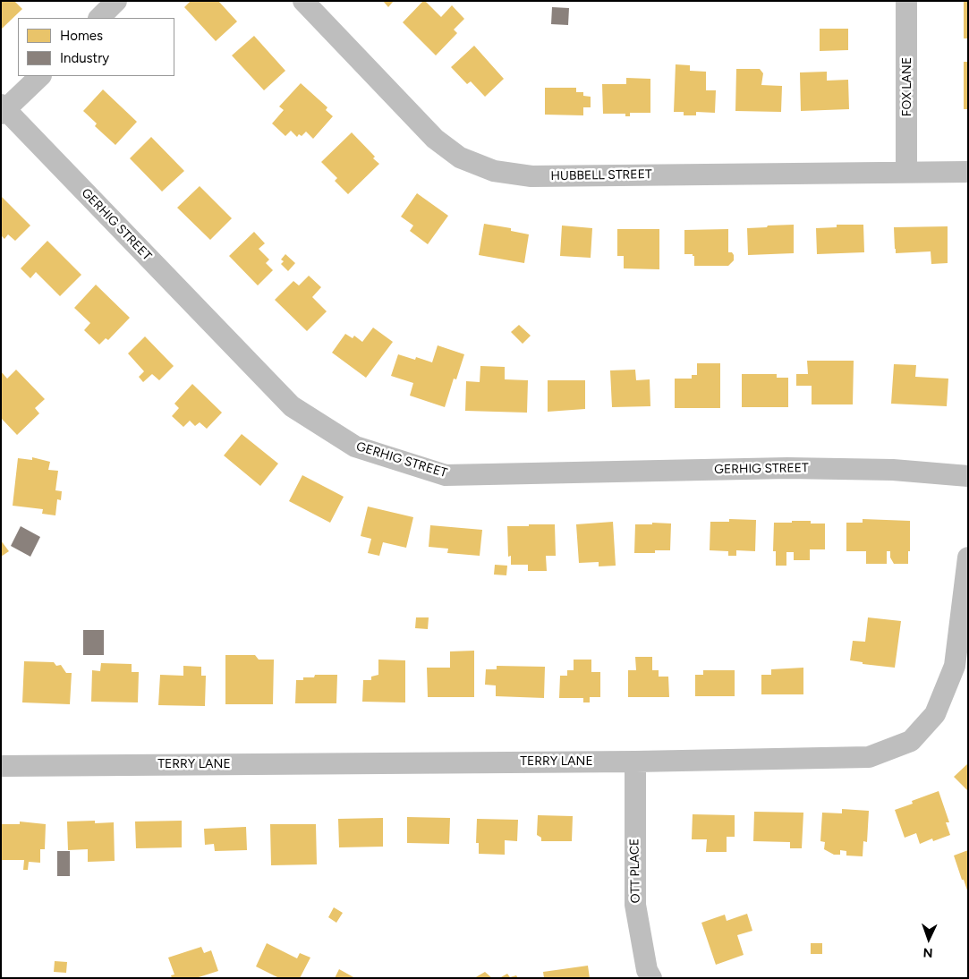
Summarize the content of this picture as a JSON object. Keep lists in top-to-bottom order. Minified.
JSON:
{"streets":{"street":["FOX LANE","HUBBELL STREET","GERHIG STREET","TERRY LANE","OTT PLACE"]},"crossings":[["FOX LANE","HUBBELL STREET"],["TERRY LANE","OTT PLACE"]],"legend":["Homes","Industry"],"north":"bottom"}
